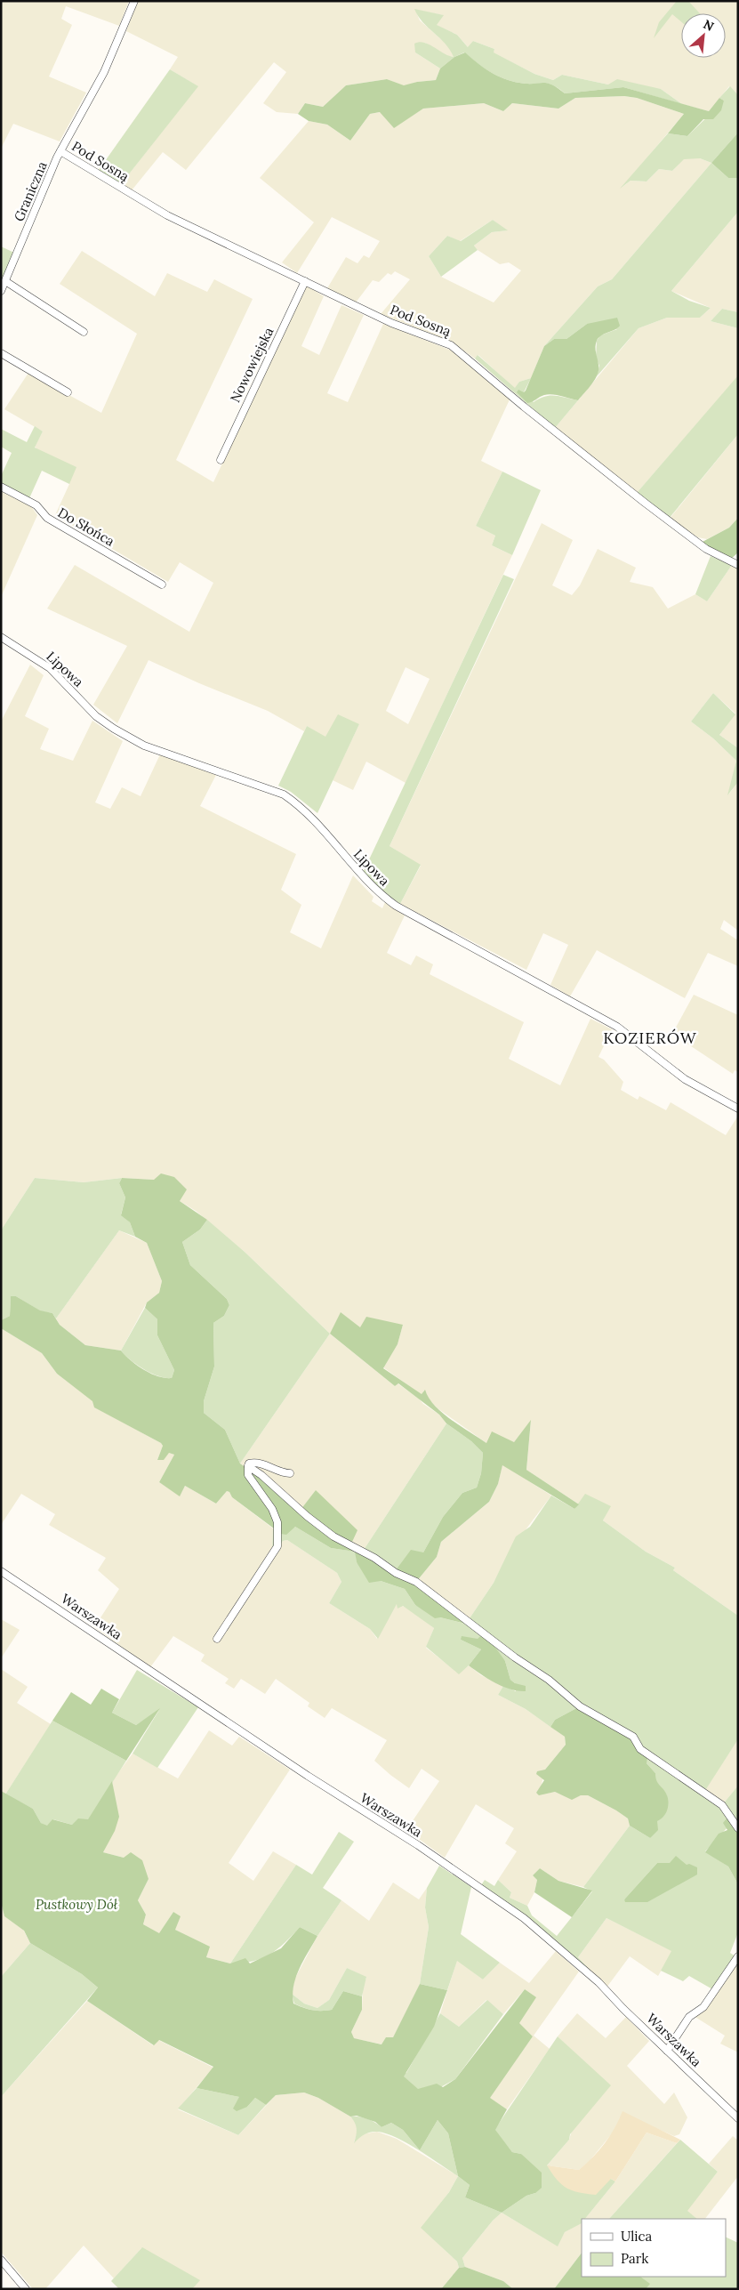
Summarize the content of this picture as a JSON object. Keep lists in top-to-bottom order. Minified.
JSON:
{"streets":{"street":["Pod Sosną","Graniczna","Nowowiejska","Do Słońca","Lipowa","Warszawka"]},"crossings":[["Pod Sosną","Graniczna"],["Pod Sosną","Nowowiejska"]],"districts":["KOZIERÓW"],"parks":["Pustkowy Dół"],"legend":["Ulica","Park"],"north":"top right"}
